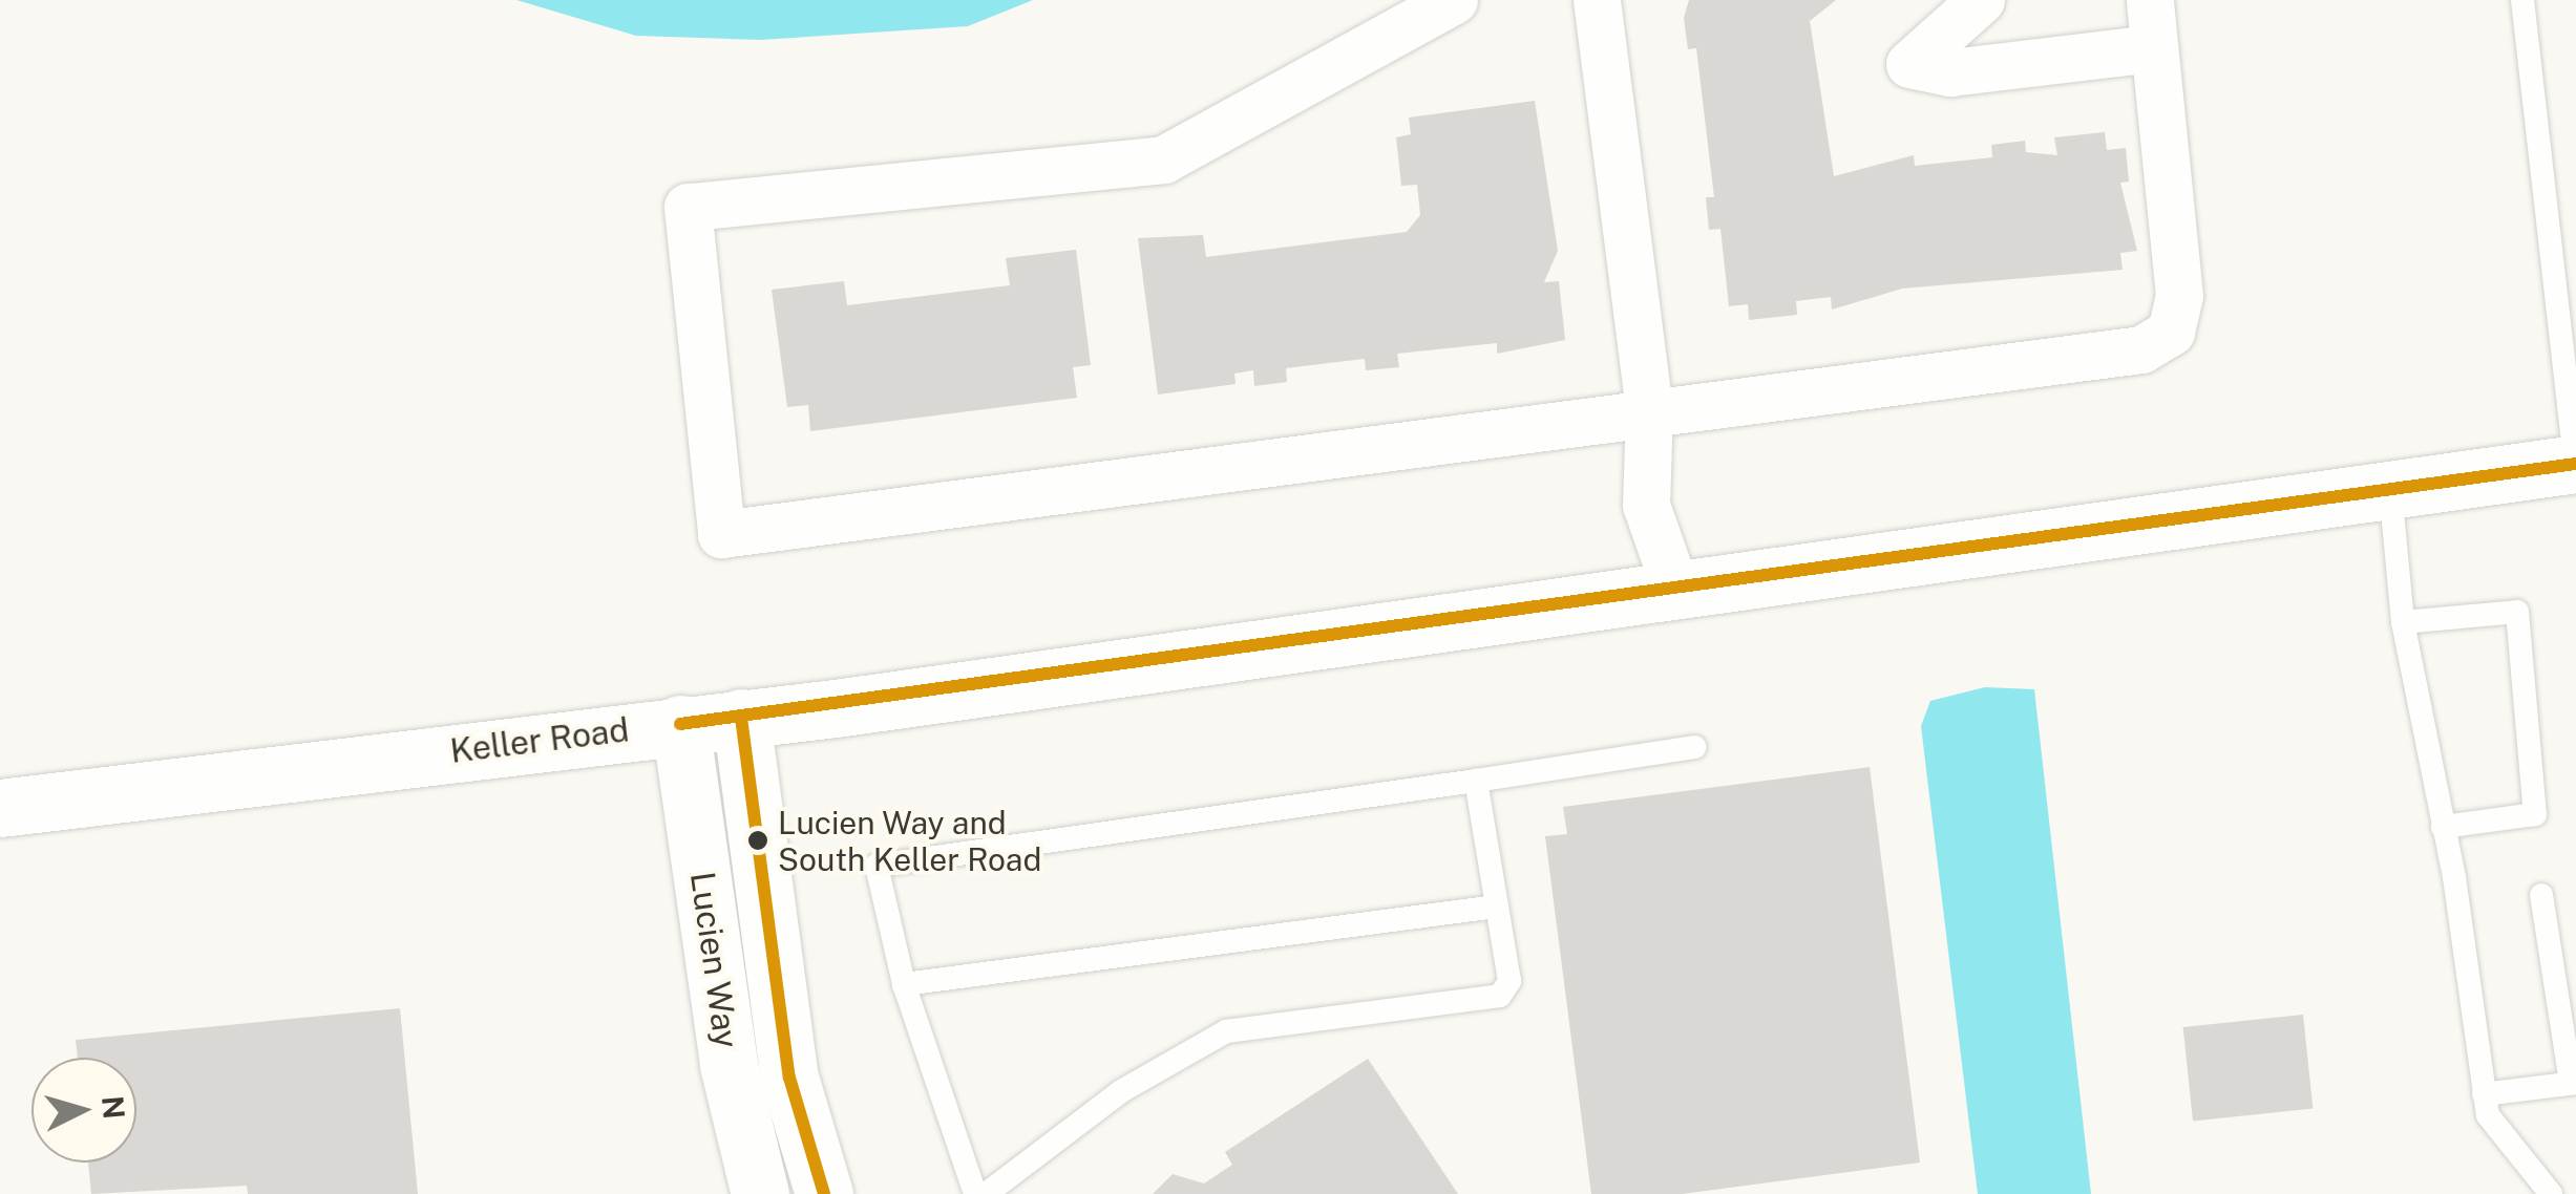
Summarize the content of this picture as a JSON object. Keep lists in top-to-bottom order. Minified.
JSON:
{"streets":{"street":["Keller Road","Lucien Way"]},"crossings":[["Keller Road","Lucien Way"]],"places":["Lucien Way and South Keller Road"],"north":"right"}
